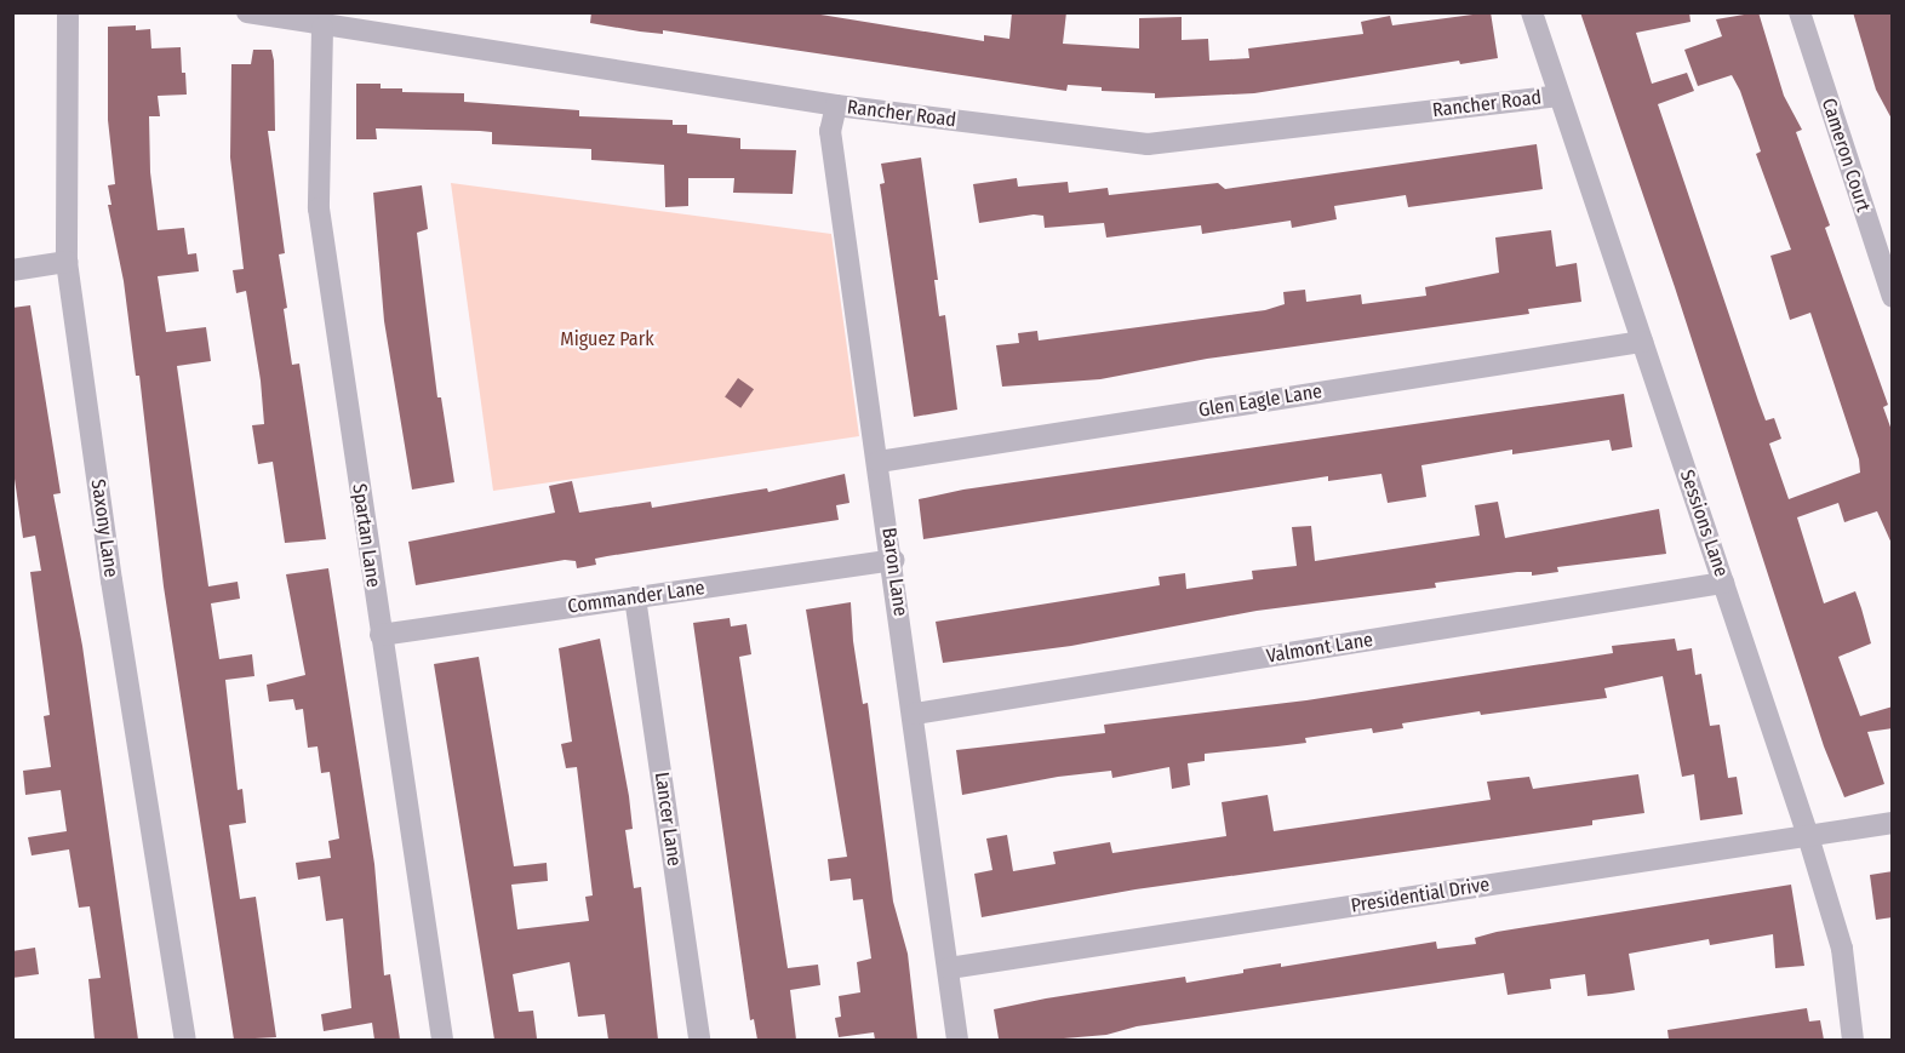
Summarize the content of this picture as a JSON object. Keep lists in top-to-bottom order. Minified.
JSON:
{"streets":{"street":["Rancher Road","Cameron Court","Glen Eagle Lane","Sessions Lane","Saxony Lane","Spartan Lane","Baron Lane","Commander Lane","Valmont Lane","Lancer Lane","Presidential Drive"]},"crossings":[["Rancher Road","Sessions Lane"],["Rancher Road","Spartan Lane"],["Rancher Road","Baron Lane"],["Glen Eagle Lane","Sessions Lane"],["Glen Eagle Lane","Baron Lane"],["Sessions Lane","Valmont Lane"],["Sessions Lane","Presidential Drive"],["Spartan Lane","Commander Lane"],["Baron Lane","Commander Lane"],["Baron Lane","Valmont Lane"],["Baron Lane","Presidential Drive"],["Commander Lane","Lancer Lane"]],"parks":["Miguez Park"]}
